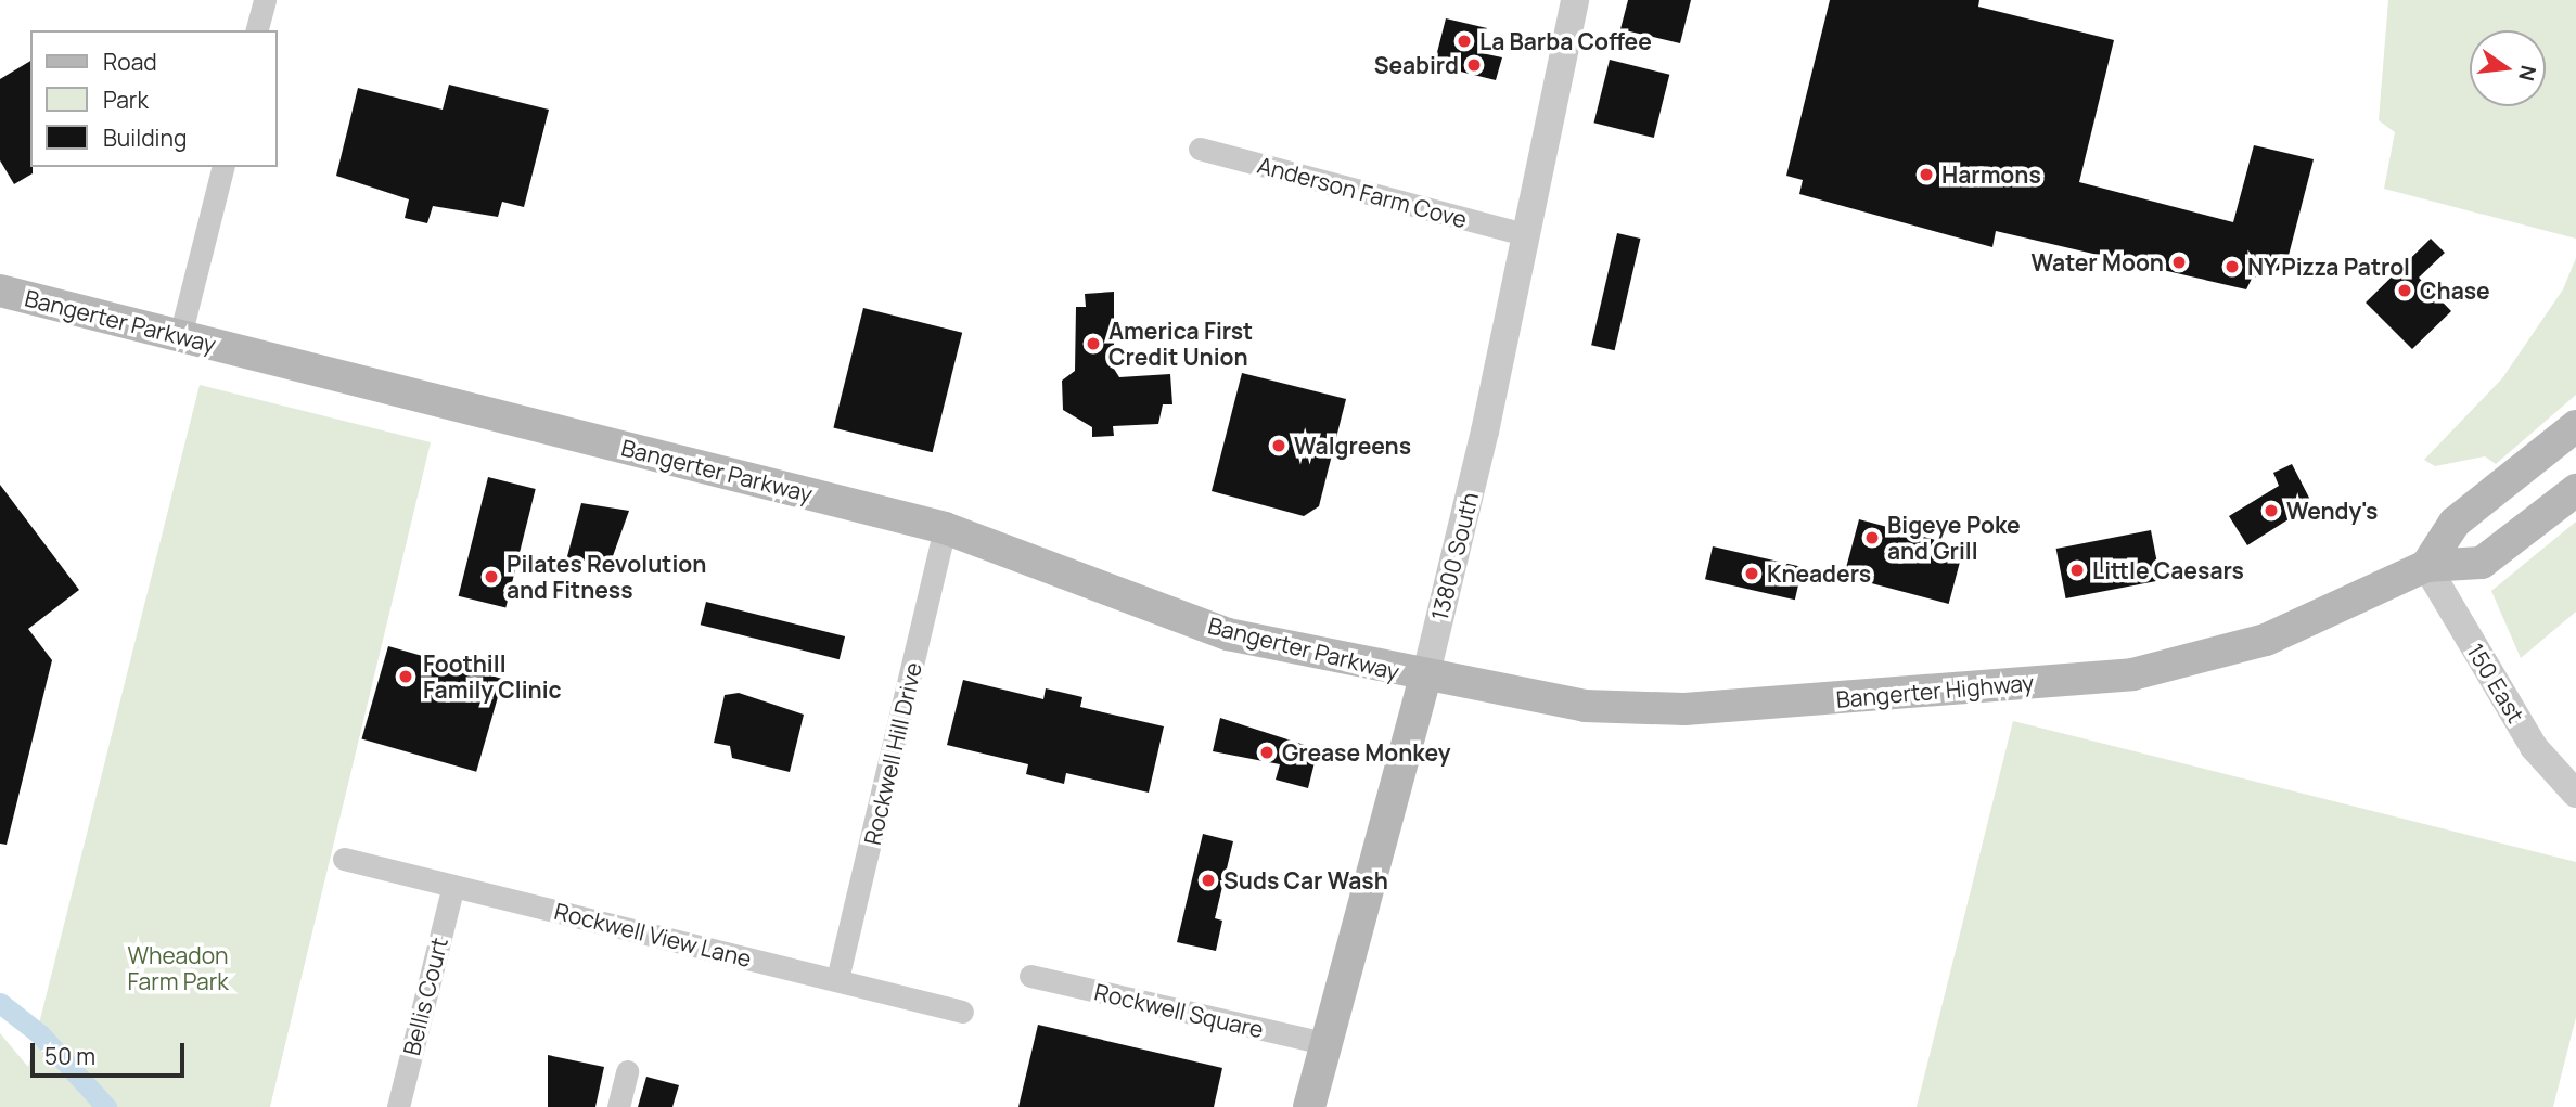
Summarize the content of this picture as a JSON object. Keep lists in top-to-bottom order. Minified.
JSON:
{"streets":{"main road":["Bangerter Parkway","13800 South","Bangerter Highway"],"street":["Anderson Farm Cove","150 East","Rockwell Hill Drive","Rockwell View Lane","Bellis Court","Rockwell Square"]},"crossings":[["Anderson Farm Cove","13800 South"],["Bangerter Parkway","13800 South"],["Bangerter Parkway","Bangerter Highway"],["Bangerter Parkway","Rockwell Hill Drive"],["13800 South","Bangerter Highway"],["13800 South","Rockwell Square"],["150 East","Bangerter Highway"],["Rockwell Hill Drive","Rockwell View Lane"],["Rockwell View Lane","Bellis Court"]],"parks":["Wheadon Farm Park"],"places":["La Barba Coffee","Seabird","Harmons","Water Moon","NY Pizza Patrol","Chase","America First Credit Union","Walgreens","Wendy's","Bigeye Poke and Grill","Little Caesars","Kneaders","Pilates Revolution and Fitness","Foothill Family Clinic","Grease Monkey","Suds Car Wash"],"legend":["Road","Park","Building"],"scale_bar":"50 m","north":"right"}
